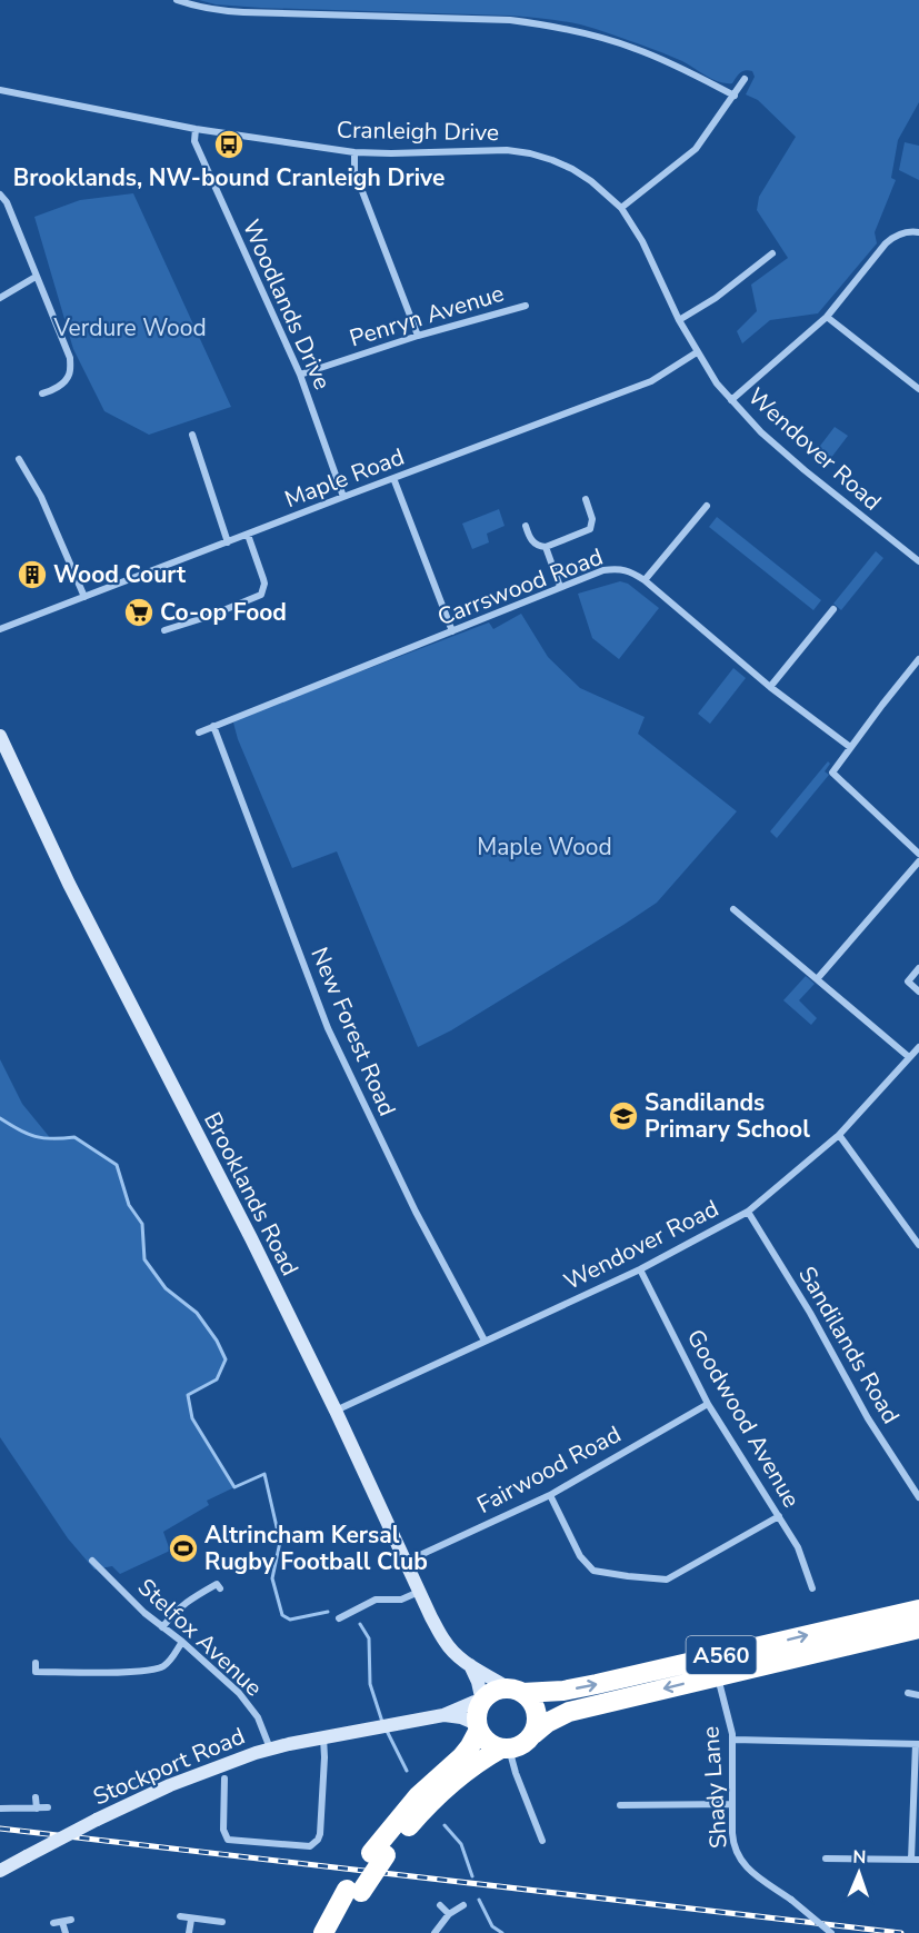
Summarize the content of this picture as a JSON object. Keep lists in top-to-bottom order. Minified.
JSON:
{"streets":{"highway":["A560"],"street":["Cranleigh Drive","Woodlands Drive","Penryn Avenue","Wendover Road","Maple Road","Carrswood Road","New Forest Road","Brooklands Road","Sandilands Road","Goodwood Avenue","Fairwood Road","Stelfox Avenue","Stockport Road","Shady Lane"]},"crossings":[["Cranleigh Drive","Woodlands Drive"],["Cranleigh Drive","Wendover Road"],["Cranleigh Drive","Maple Road"],["Woodlands Drive","Penryn Avenue"],["Woodlands Drive","Maple Road"],["Wendover Road","Maple Road"],["Wendover Road","New Forest Road"],["Wendover Road","Brooklands Road"],["Wendover Road","Sandilands Road"],["Wendover Road","Goodwood Avenue"],["Carrswood Road","New Forest Road"],["Brooklands Road","Fairwood Road"],["Brooklands Road","A560"],["Brooklands Road","Stockport Road"],["Goodwood Avenue","Fairwood Road"],["Stelfox Avenue","Stockport Road"],["A560","Stockport Road"],["A560","Shady Lane"]],"parks":["Verdure Wood","Maple Wood"],"places":{"bus stop":["Brooklands, NW-bound Cranleigh Drive"],"building":["Wood Court"],"supermarket":["Co-op Food"],"school or university":["Sandilands Primary School"],"sports":["Altrincham Kersal Rugby Football Club"]},"north":"top"}
